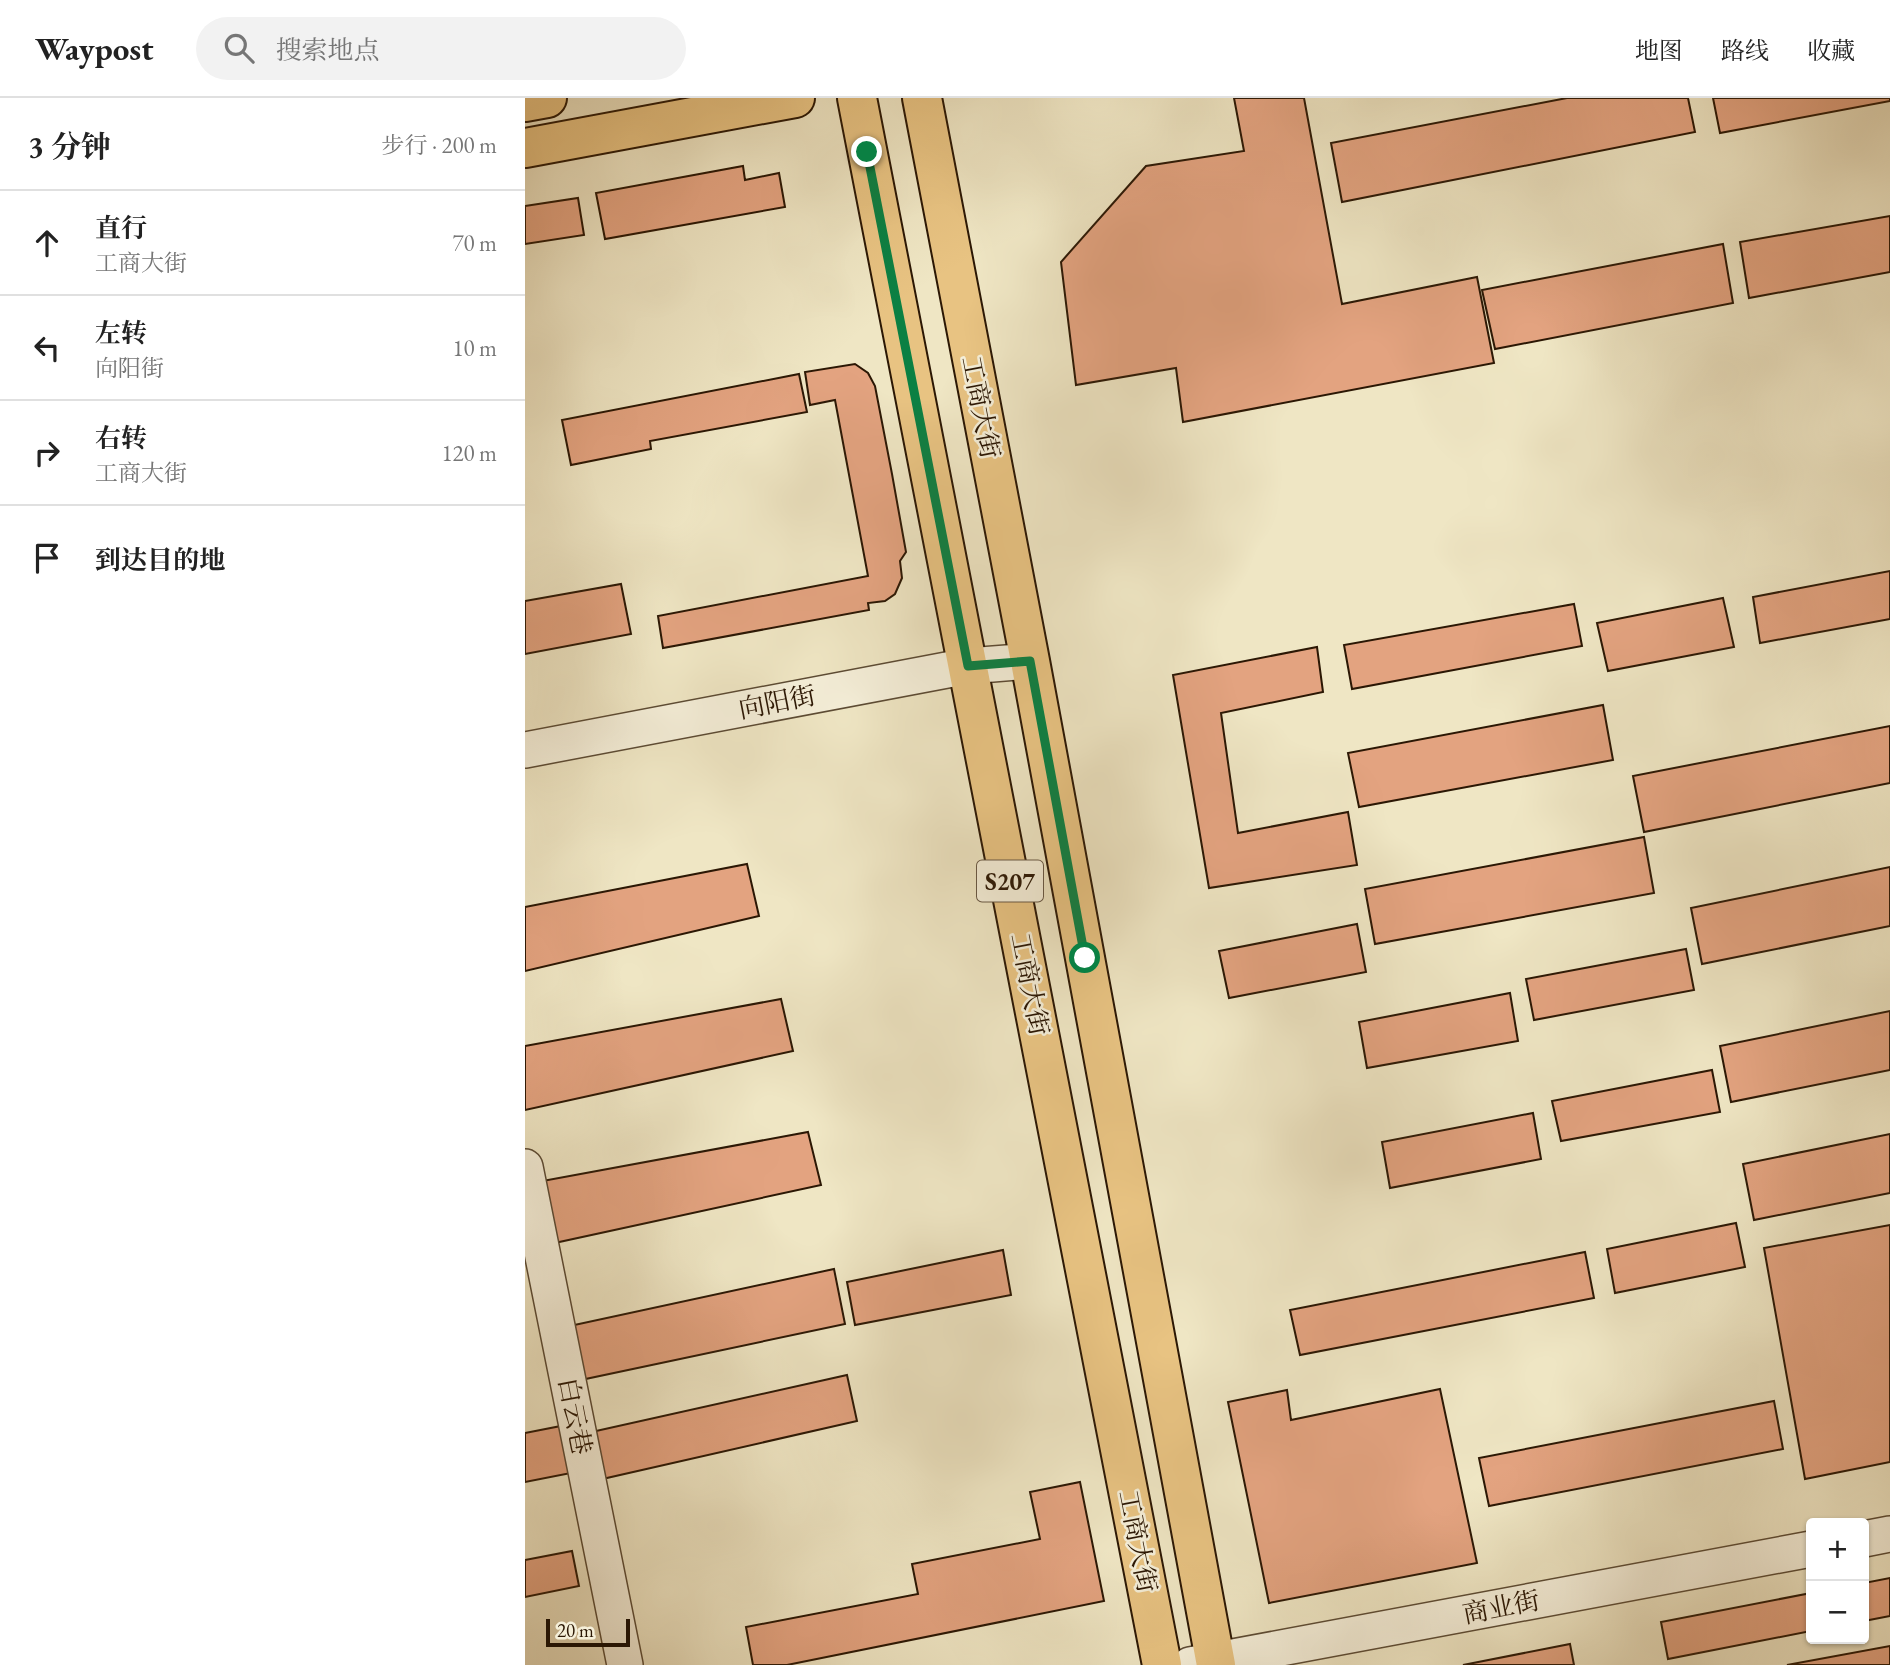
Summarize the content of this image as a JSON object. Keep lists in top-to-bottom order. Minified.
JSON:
{"streets":{"main road":["工商大街","S207"],"street":["向阳街","白云巷","商业街"]},"crossings":[["工商大街","向阳街"],["工商大街","商业街"]],"scale_bar":"20 m","page":{"header":"Waypost","search":"搜索地点","nav":["地图","路线","收藏"],"heading":["3 分钟","步行 · 200 m"],"list":[["直行","工商大街","70 m"],["左转","向阳街","10 m"],["右转","工商大街","120 m"],"到达目的地"],"map_buttons":["+","−"],"scale":"20 m"}}
